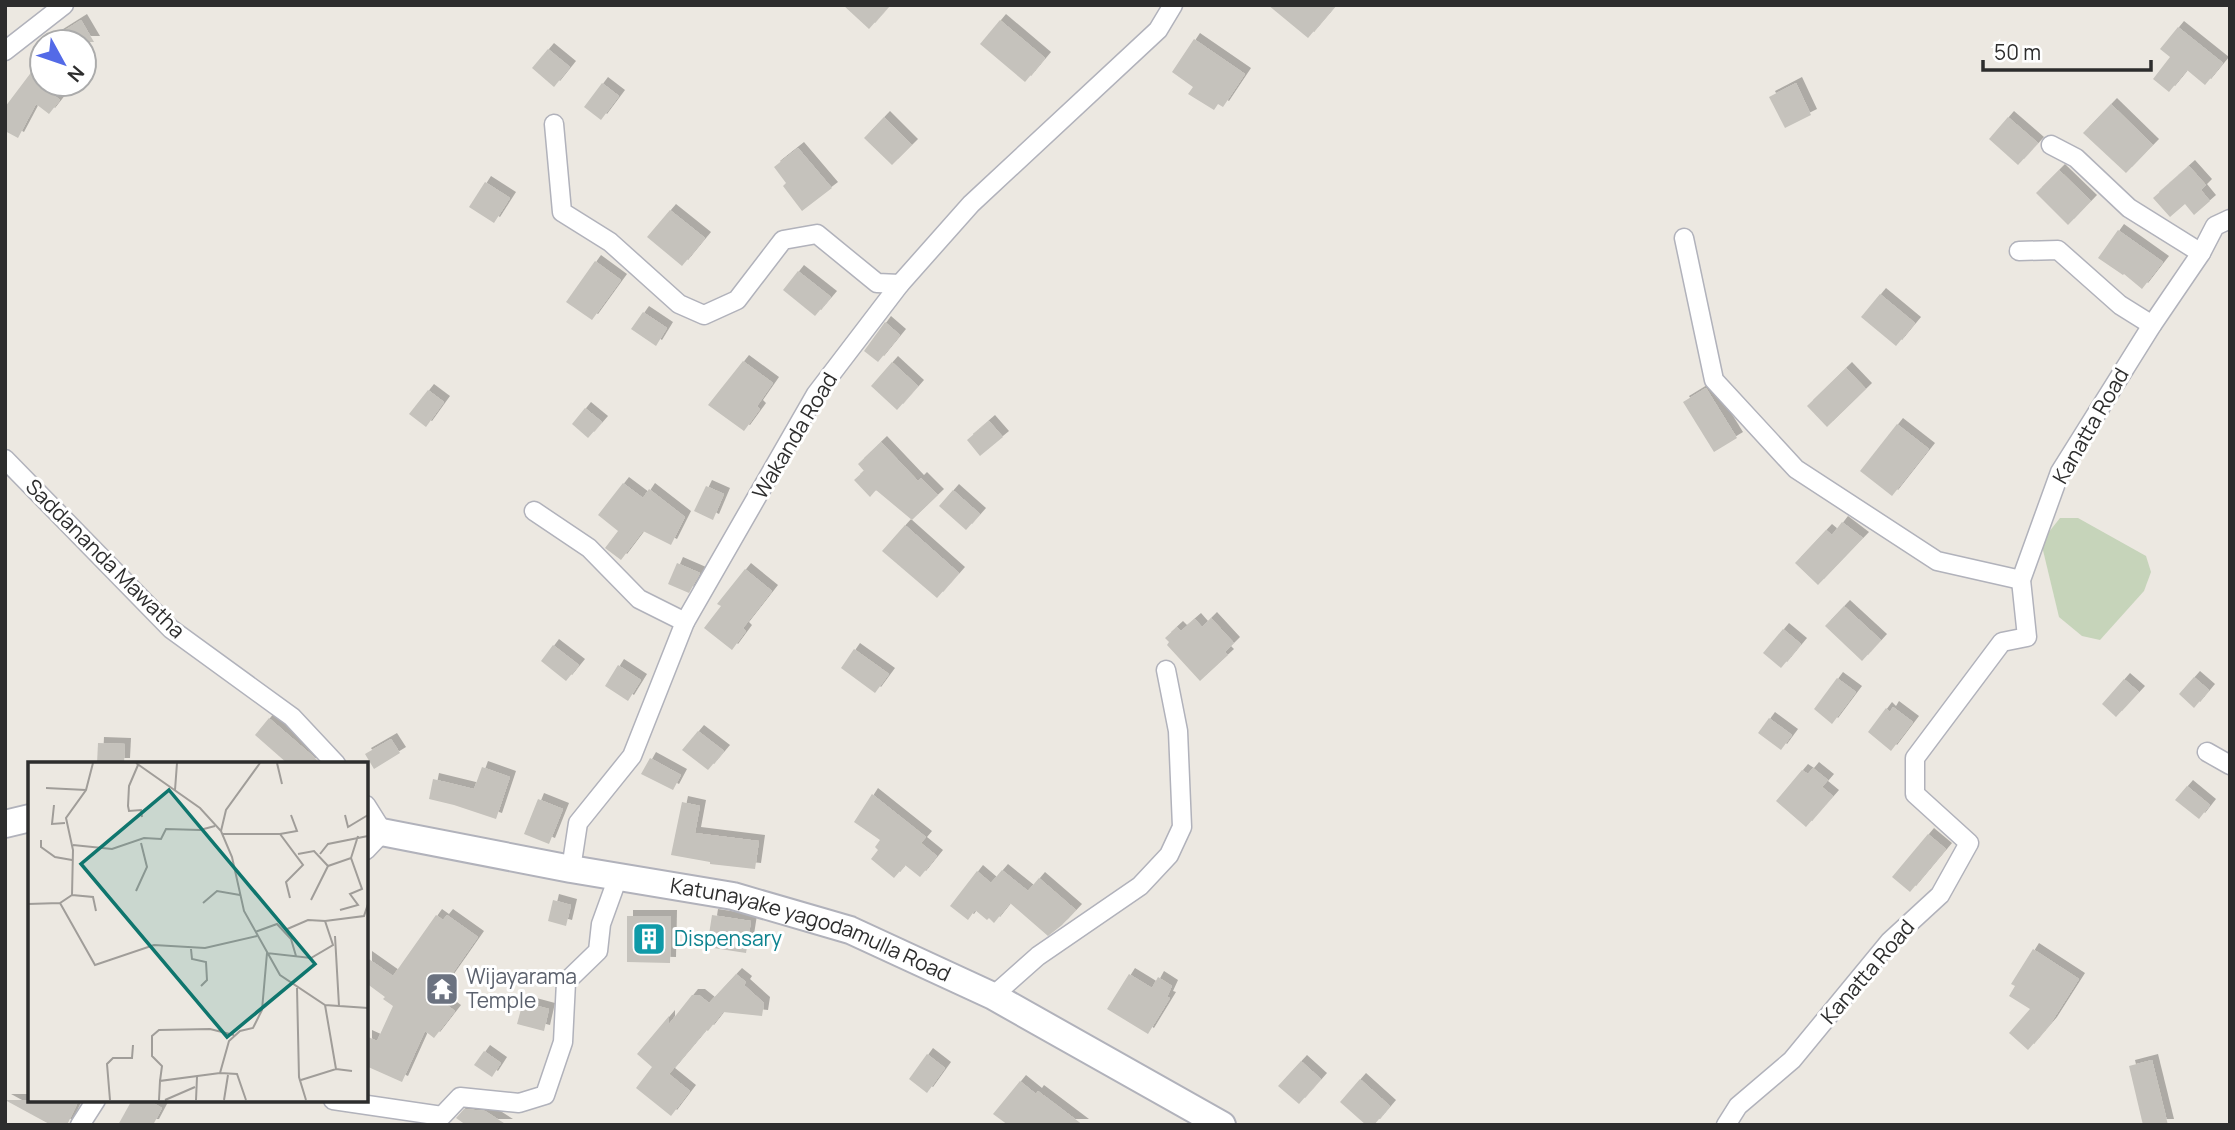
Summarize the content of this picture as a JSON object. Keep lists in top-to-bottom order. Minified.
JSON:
{"streets":{"main road":["Katunayake yagodamulla Road"],"street":["Kanatta Road","Wakanda Road","Saddananda Mawatha"]},"crossings":[["Wakanda Road","Katunayake yagodamulla Road"]],"places":{"building":["Dispensary"],"temple":["Wijayarama Temple"]},"scale_bar":"50 m","north":"bottom right"}
